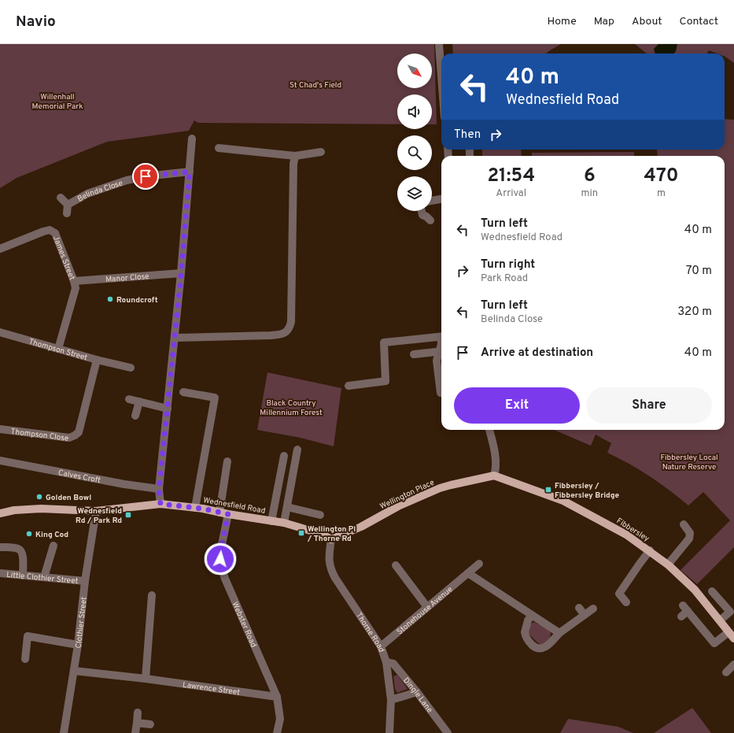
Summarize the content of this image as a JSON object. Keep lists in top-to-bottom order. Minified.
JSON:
{"streets":{"main road":["Wellington Place","Wednesfield Road","Fibbersley"],"street":["Belinda Close","James Street","Manor Close","Thompson Street","Thompson Close","Calves Croft","Little Clothier Street","Stonehouse Avenue","Clothier Street","Webster Road","Thorne Road","Lawrence Street","Dingle Lane"]},"crossings":[["James Street","Manor Close"],["James Street","Thompson Street"],["Thompson Street","Thompson Close"],["Wellington Place","Wednesfield Road"],["Wellington Place","Fibbersley"],["Wellington Place","Thorne Road"],["Wednesfield Road","Clothier Street"],["Wednesfield Road","Webster Road"],["Wednesfield Road","Thorne Road"],["Little Clothier Street","Clothier Street"],["Stonehouse Avenue","Thorne Road"],["Clothier Street","Lawrence Street"],["Webster Road","Lawrence Street"],["Thorne Road","Dingle Lane"]],"parks":["St Chad's Field","Willenhall Memorial Park","Black Country Millennium Forest","Fibbersley Local Nature Reserve"],"places":{"other":["Roundcroft","Golden Bowl","King Cod"],"transit":["Fibbersley / Fibbersley Bridge","Wednesfield Rd / Park Rd","Wellington Pl / Thorne Rd"]},"north":"bottom right","page":{"header":"Navio","nav":["Home","Map","About","Contact"],"turn":["40 m","Wednesfield Road"],"then":"Then","eta":["21:54","Arrival","6","min","470","m"],"list":[{"name":"Turn left","note":"Wednesfield Road","value":"40 m"},{"name":"Turn right","note":"Park Road","value":"70 m"},{"name":"Turn left","note":"Belinda Close","value":"320 m"},{"name":"Arrive at destination","value":"40 m"}],"buttons":["Exit","Share"]}}
